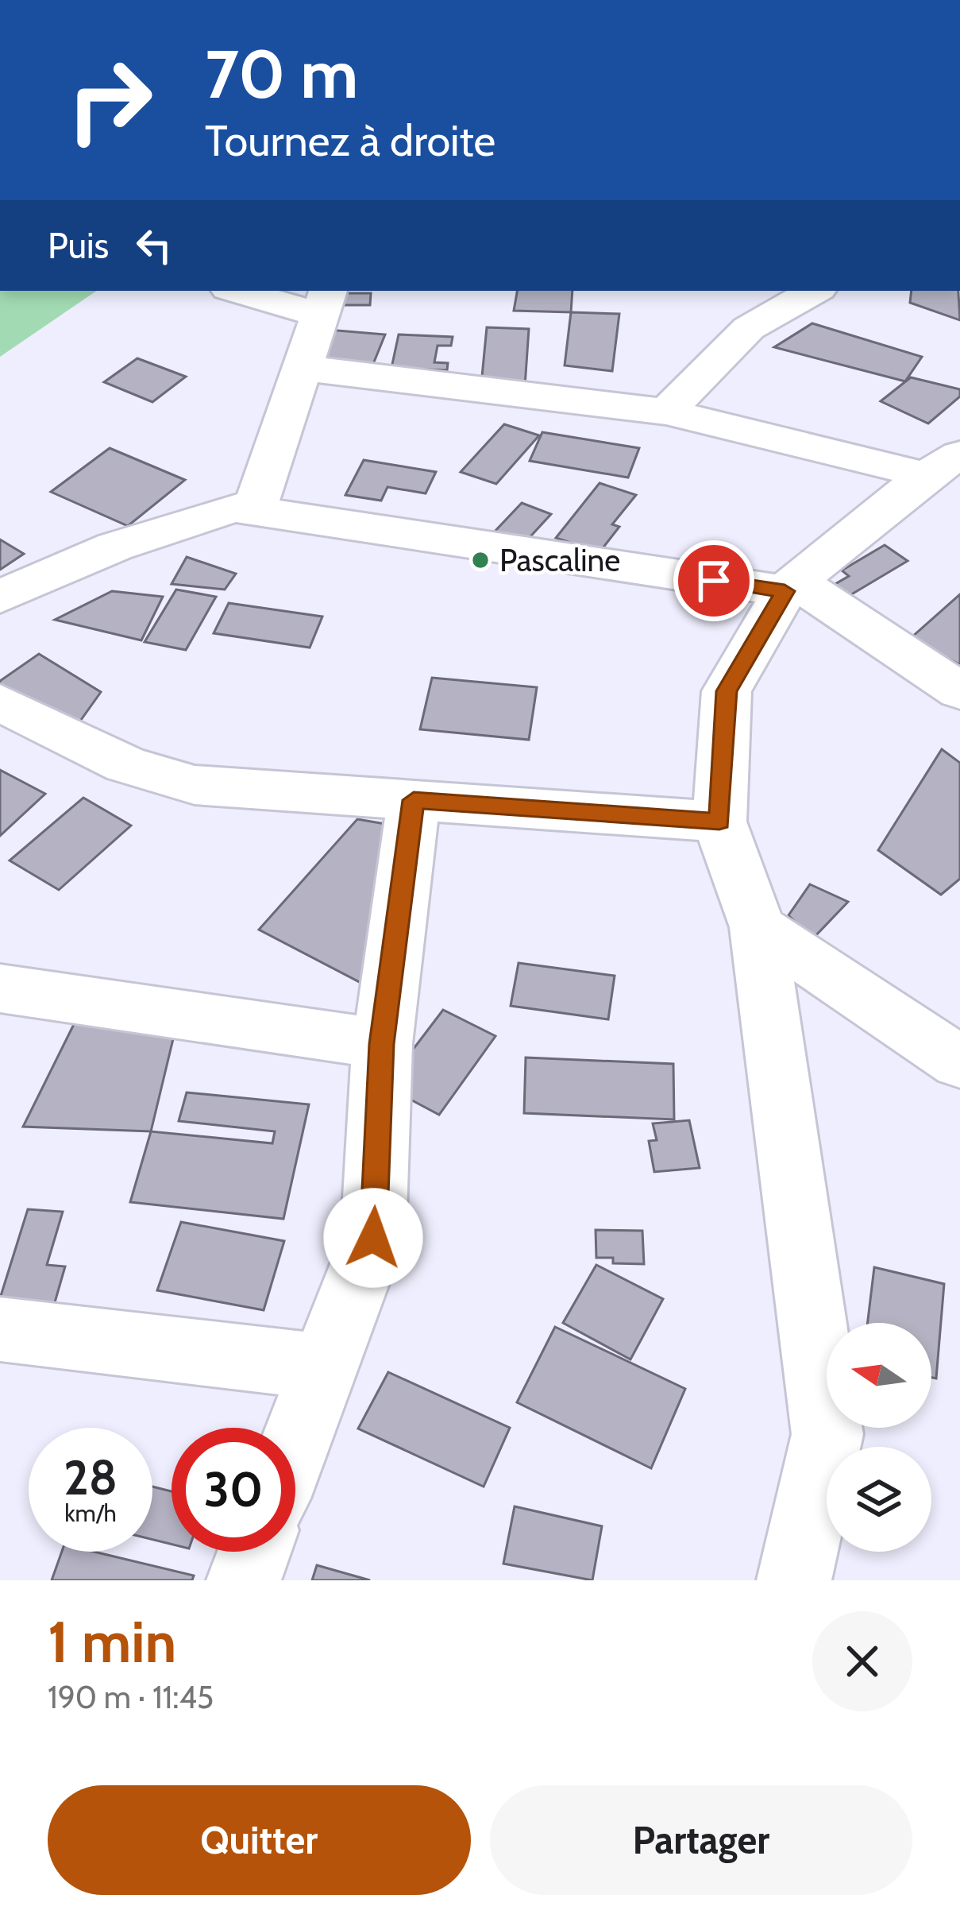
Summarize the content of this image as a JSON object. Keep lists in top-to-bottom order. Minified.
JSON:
{"places":["Pascaline"],"north":"left","page":{"turn":["70 m","Tournez à droite"],"then":"Puis","speed":"28 km/h","limit":"30","heading":["1 min","190 m · 11:45"],"buttons":["Quitter","Partager"]}}
